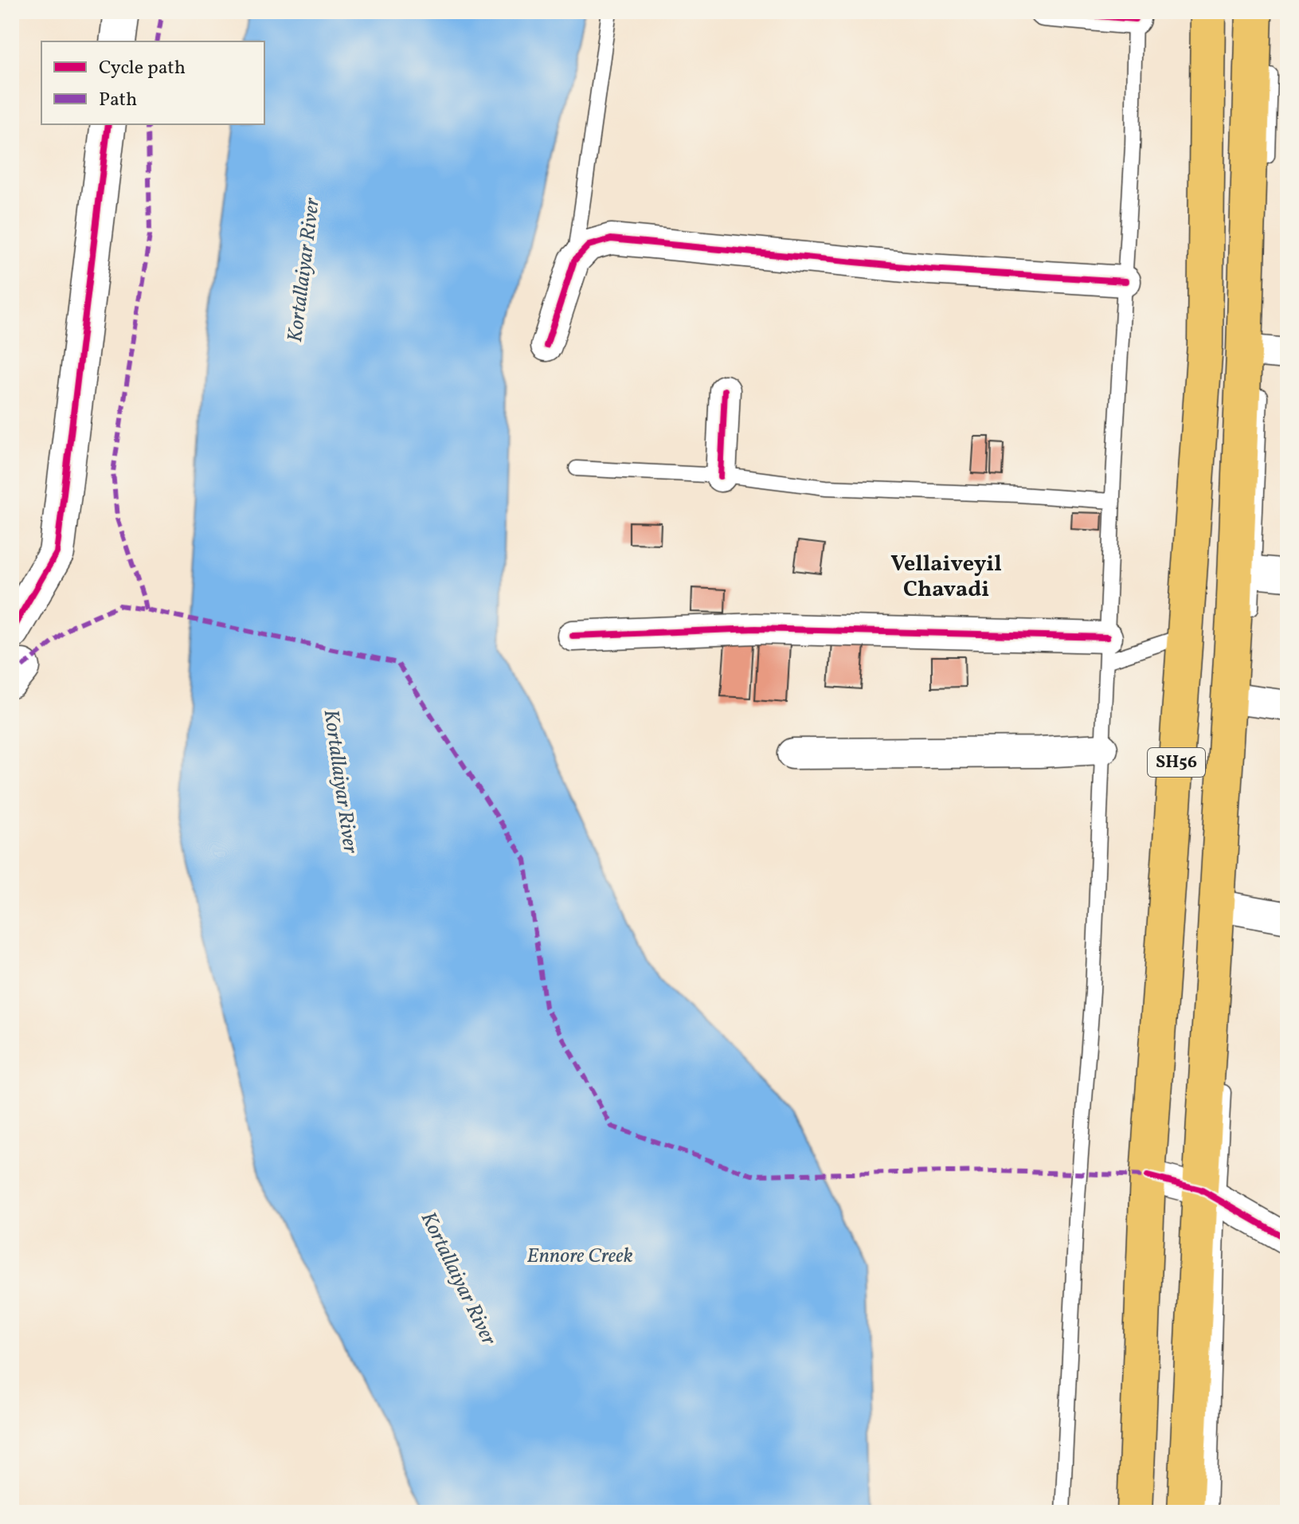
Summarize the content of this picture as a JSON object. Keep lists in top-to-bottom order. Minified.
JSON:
{"streets":{"main road":["SH56"]},"districts":["Vellaiveyil Chavadi"],"water":["Kortallaiyar River","Ennore Creek"],"legend":["Cycle path","Path"]}
